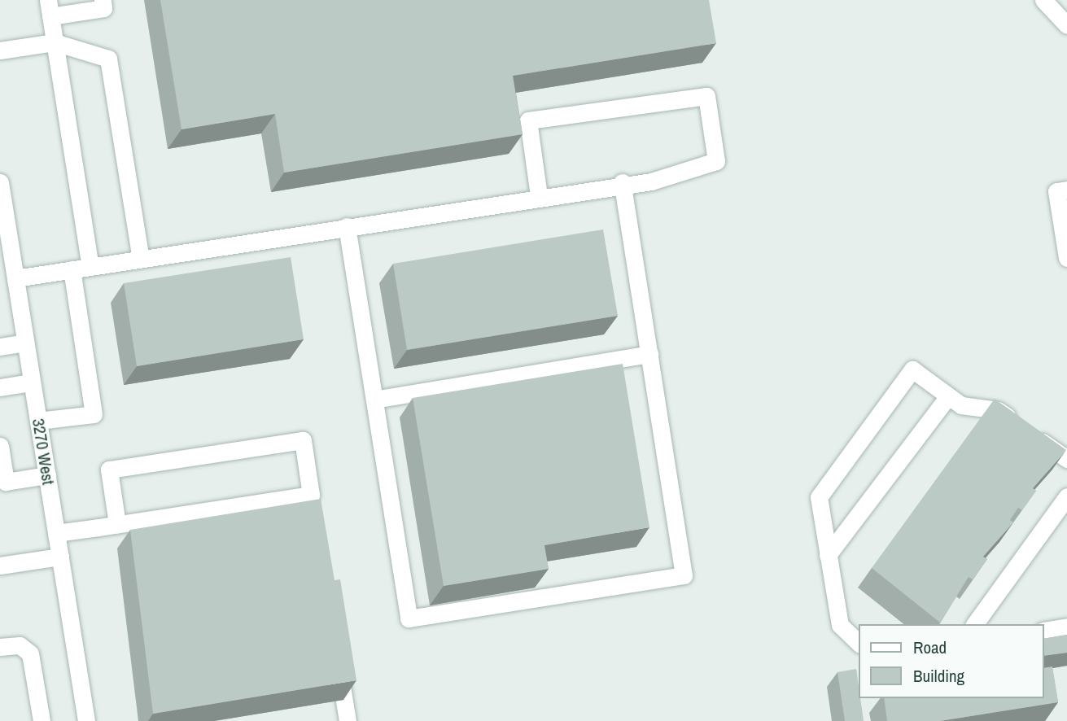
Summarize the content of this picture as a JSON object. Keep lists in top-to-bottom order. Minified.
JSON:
{"streets":{"street":["3270 West"]},"legend":["Road","Building"]}
